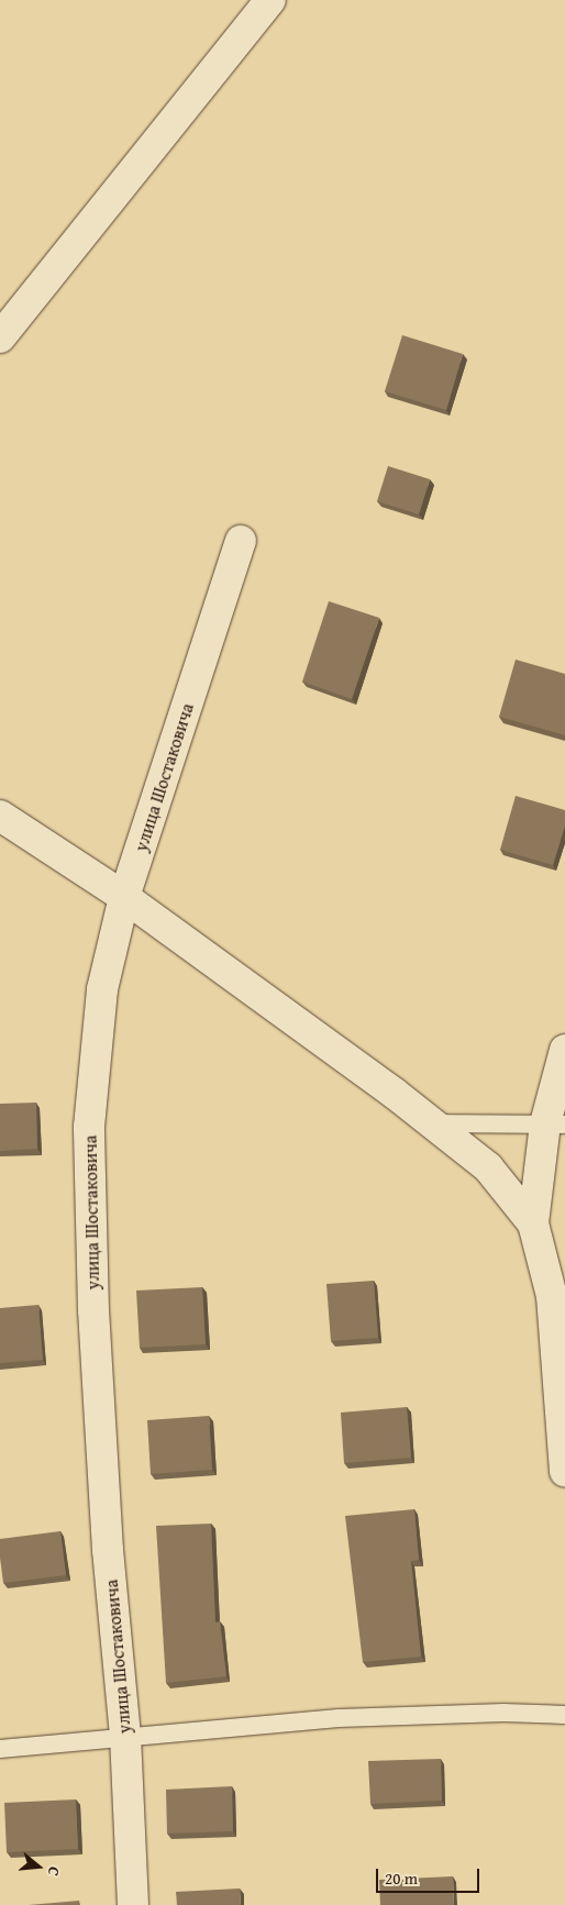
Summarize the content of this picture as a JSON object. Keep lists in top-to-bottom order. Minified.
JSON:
{"streets":{"street":["улица Шостаковича"]},"scale_bar":"20 m","north":"right"}
